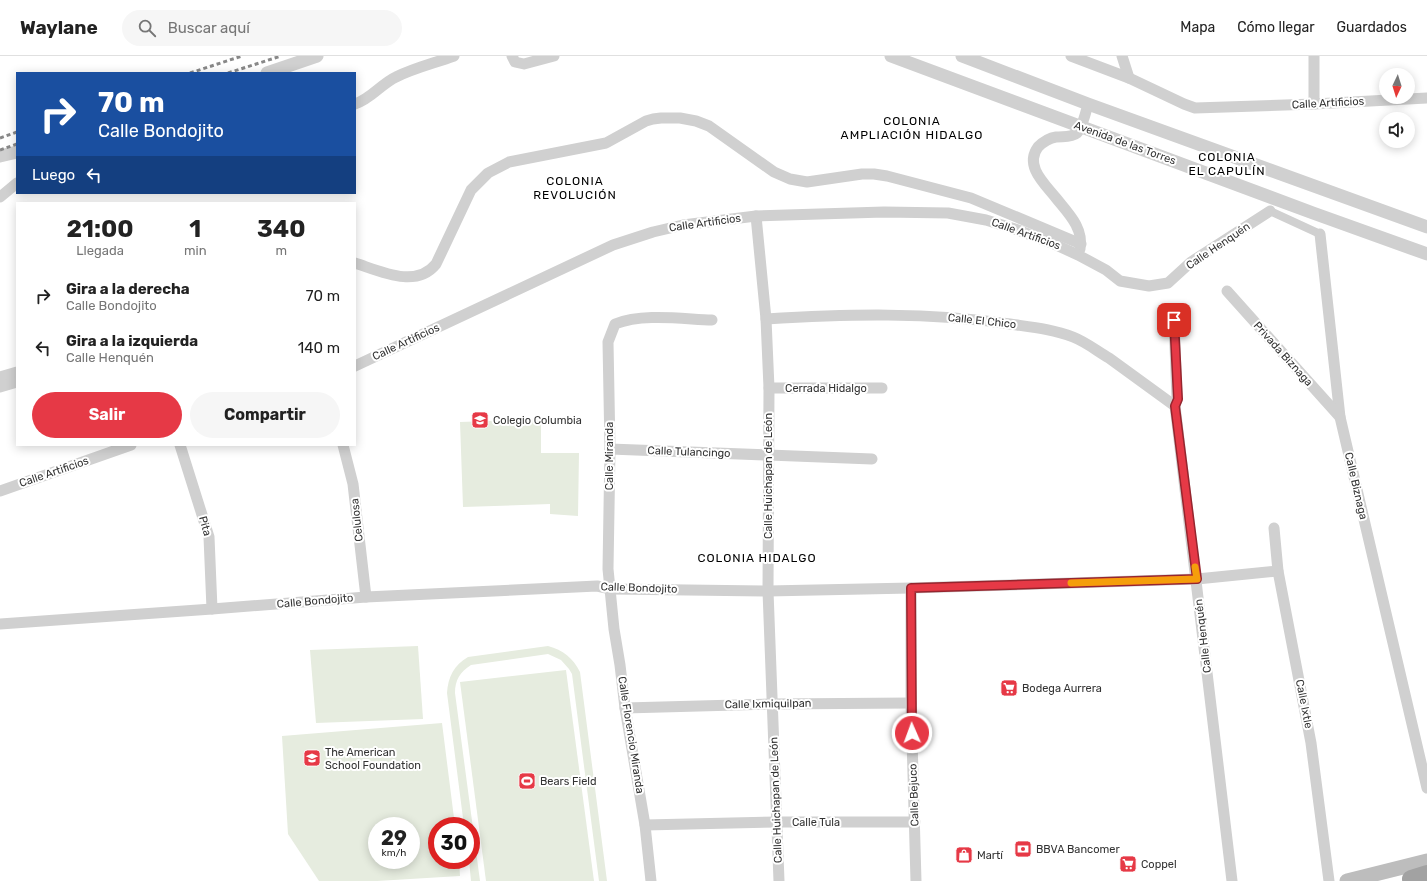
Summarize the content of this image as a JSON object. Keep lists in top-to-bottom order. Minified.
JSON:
{"streets":{"street":["Calle Artificios","Avenida de las Torres","Calle Henquén","Calle El Chico","Privada Biznaga","Cerrada Hidalgo","Calle Tulancingo","Calle Miranda","Calle Huichapan de León","Calle Biznaga","Celulosa","Pita","Calle Bondojito","Calle Ixmiquilpan","Calle Ixtle","Calle Florencio Miranda","Calle Bejuco","Calle Tula"]},"crossings":[["Calle Artificios","Calle Henquén"],["Calle Artificios","Calle Huichapan de León"],["Calle Henquén","Calle El Chico"],["Calle Henquén","Calle Biznaga"],["Calle Henquén","Calle Bondojito"],["Calle El Chico","Calle Huichapan de León"],["Privada Biznaga","Calle Biznaga"],["Cerrada Hidalgo","Calle Huichapan de León"],["Calle Tulancingo","Calle Miranda"],["Calle Tulancingo","Calle Huichapan de León"],["Calle Miranda","Calle Bondojito"],["Calle Miranda","Calle Florencio Miranda"],["Calle Huichapan de León","Calle Bondojito"],["Calle Huichapan de León","Calle Ixmiquilpan"],["Calle Huichapan de León","Calle Tula"],["Celulosa","Calle Bondojito"],["Pita","Calle Bondojito"],["Calle Bondojito","Calle Ixtle"],["Calle Bondojito","Calle Florencio Miranda"],["Calle Bondojito","Calle Bejuco"],["Calle Ixmiquilpan","Calle Florencio Miranda"],["Calle Ixmiquilpan","Calle Bejuco"],["Calle Florencio Miranda","Calle Tula"],["Calle Bejuco","Calle Tula"]],"districts":["COLONIA AMPLIACIÓN HIDALGO","COLONIA EL CAPULÍN","COLONIA REVOLUCIÓN","COLONIA HIDALGO"],"places":{"school or university":["Colegio Columbia","The American School Foundation"],"supermarket":["Bodega Aurrera","Coppel"],"sports":["Bears Field"],"bank":["BBVA Bancomer"],"shop":["Martí"]},"north":"bottom","page":{"header":"Waylane","search":"Buscar aquí","nav":["Mapa","Cómo llegar","Guardados"],"turn":["70 m","Calle Bondojito"],"then":"Luego","eta":["21:00","Llegada","1","min","340","m"],"list":[{"name":"Gira a la derecha","note":"Calle Bondojito","value":"70 m"},{"name":"Gira a la izquierda","note":"Calle Henquén","value":"140 m"}],"buttons":["Salir","Compartir"],"speed":"29 km/h","limit":"30"}}
